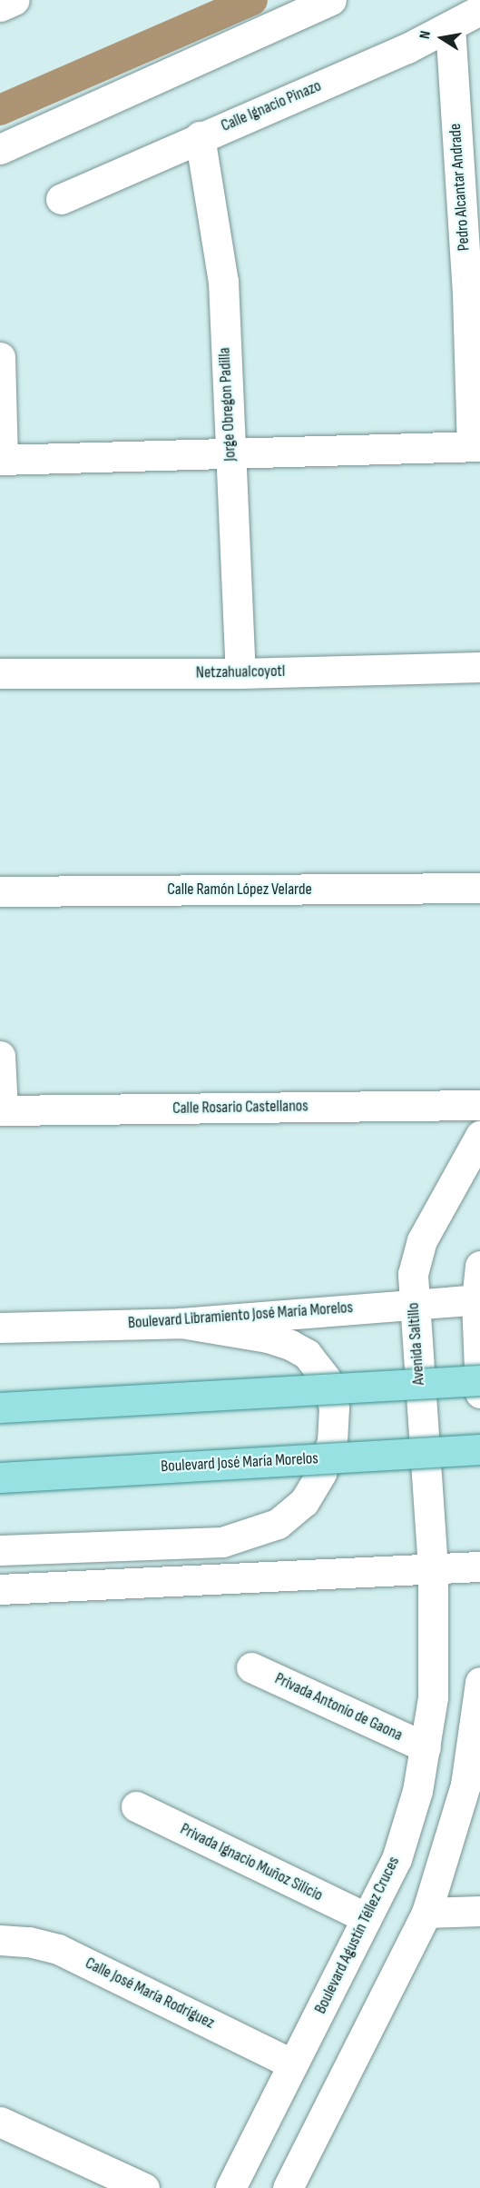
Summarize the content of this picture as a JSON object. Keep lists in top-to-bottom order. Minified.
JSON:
{"streets":{"main road":["Boulevard José María Morelos"],"street":["Calle Ignacio Pinazo","Pedro Alcantar Andrade","Jorge Obregon Padilla","Netzahualcoyotl","Calle Ramón López Velarde","Calle Rosario Castellanos","Boulevard Libramiento José María Morelos","Avenida Saltillo","Privada Antonio de Gaona","Privada Ignacio Muñoz Silicio","Boulevard Agustín Téllez Cruces","Calle José María Rodríguez"]},"crossings":[["Calle Ignacio Pinazo","Pedro Alcantar Andrade"],["Calle Ignacio Pinazo","Jorge Obregon Padilla"],["Jorge Obregon Padilla","Netzahualcoyotl"],["Boulevard Libramiento José María Morelos","Avenida Saltillo"],["Avenida Saltillo","Boulevard Agustín Téllez Cruces"],["Privada Antonio de Gaona","Boulevard Agustín Téllez Cruces"],["Privada Ignacio Muñoz Silicio","Boulevard Agustín Téllez Cruces"],["Boulevard Agustín Téllez Cruces","Calle José María Rodríguez"]],"north":"left"}
